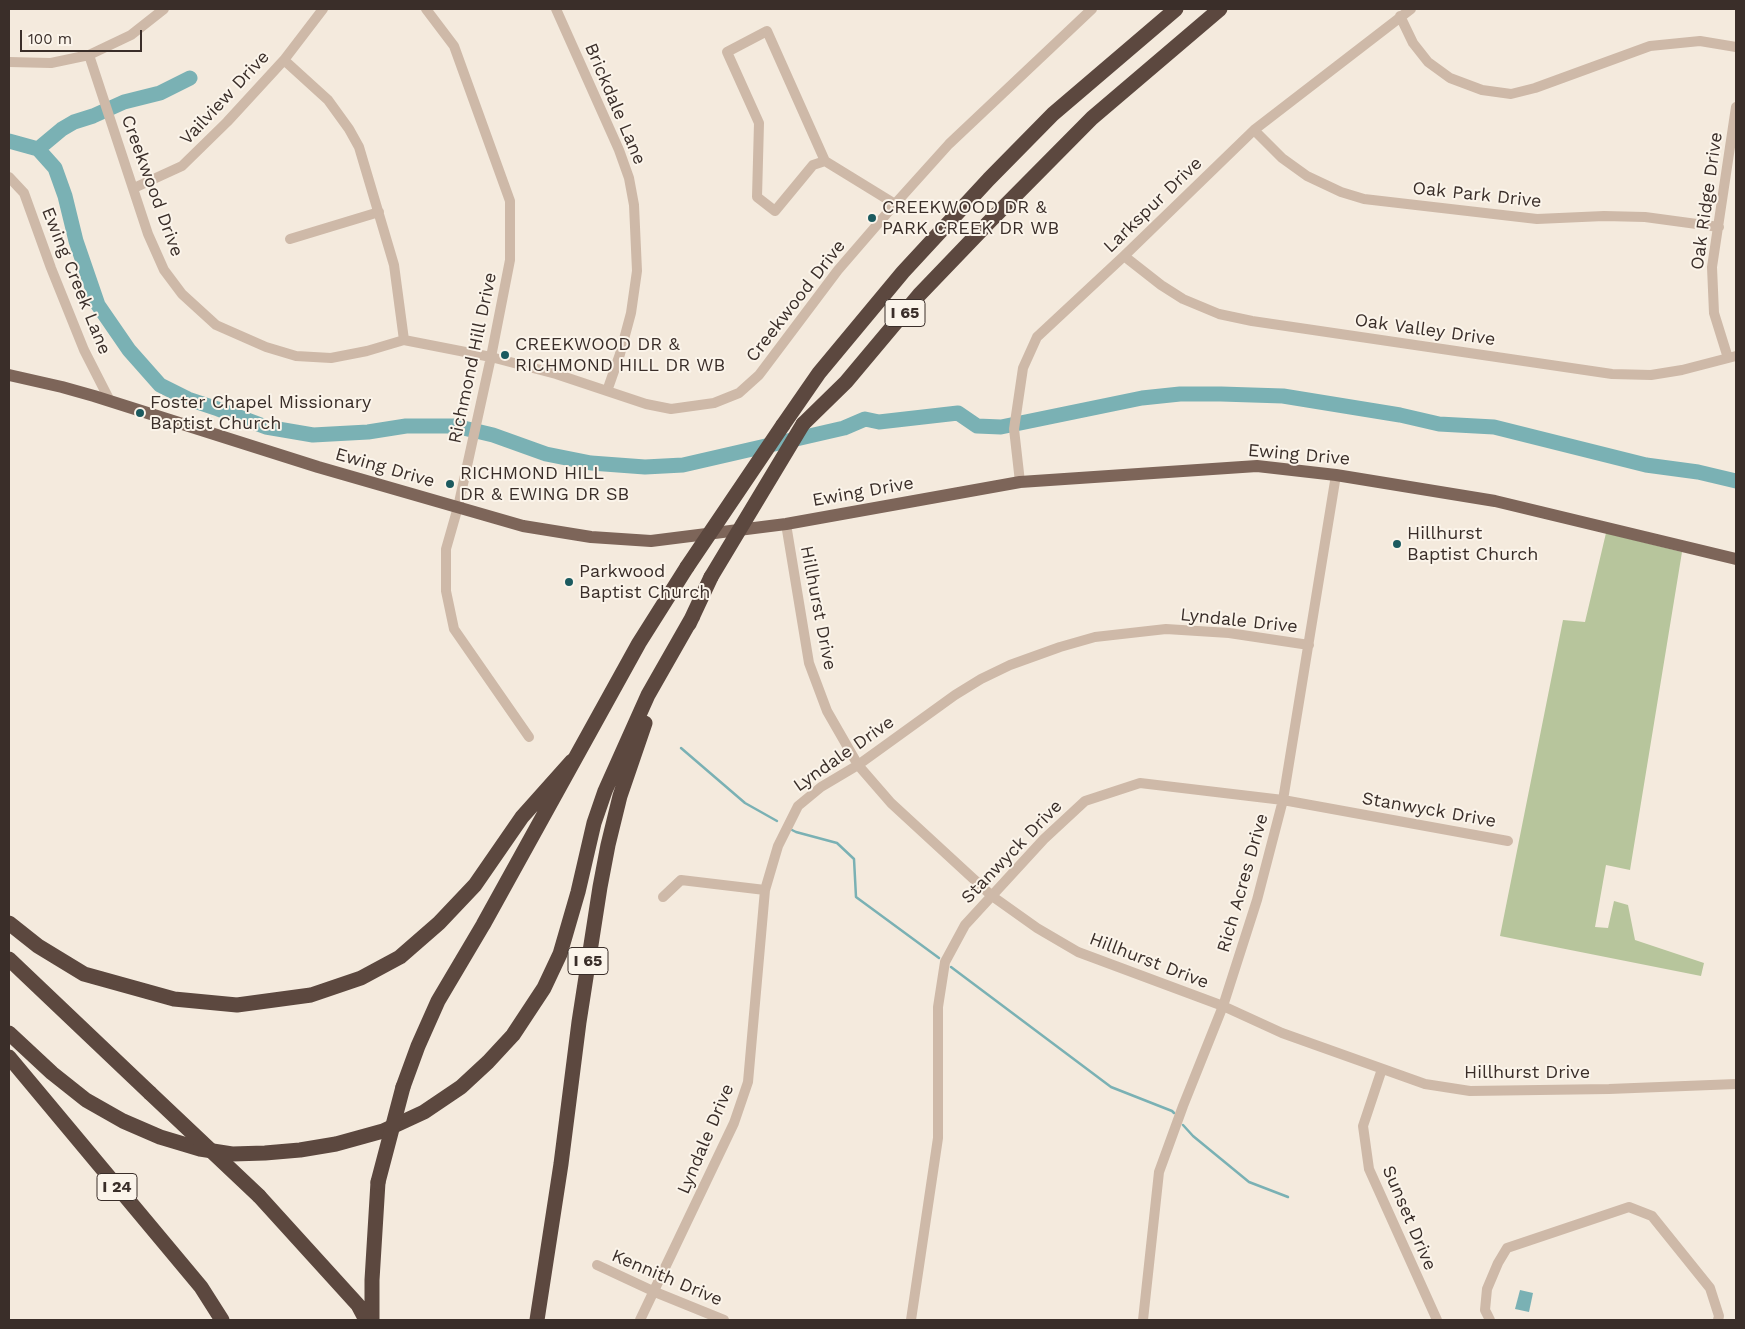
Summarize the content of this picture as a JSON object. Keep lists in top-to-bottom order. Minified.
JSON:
{"streets":{"highway":["I 65","I 24"],"main road":["Ewing Drive"],"street":["Vailview Drive","Brickdale Lane","Creekwood Drive","Oak Park Drive","Oak Ridge Drive","Larkspur Drive","Ewing Creek Lane","Oak Valley Drive","Richmond Hill Drive","Hillhurst Drive","Lyndale Drive","Stanwyck Drive","Rich Acres Drive","Sunset Drive","Kennith Drive"]},"crossings":[["Vailview Drive","Creekwood Drive"],["Brickdale Lane","Creekwood Drive"],["Creekwood Drive","Richmond Hill Drive"],["Oak Park Drive","Oak Ridge Drive"],["Oak Park Drive","Larkspur Drive"],["Oak Ridge Drive","Oak Valley Drive"],["Larkspur Drive","Oak Valley Drive"],["Larkspur Drive","Ewing Drive"],["Ewing Creek Lane","Ewing Drive"],["Richmond Hill Drive","Ewing Drive"],["Ewing Drive","Hillhurst Drive"],["Ewing Drive","Rich Acres Drive"],["Hillhurst Drive","Lyndale Drive"],["Hillhurst Drive","Stanwyck Drive"],["Hillhurst Drive","Rich Acres Drive"],["Hillhurst Drive","Sunset Drive"],["Lyndale Drive","Rich Acres Drive"],["Lyndale Drive","Kennith Drive"],["Stanwyck Drive","Rich Acres Drive"]],"places":["CREEKWOOD DR & PARK CREEK DR WB","CREEKWOOD DR & RICHMOND HILL DR WB","Foster Chapel Missionary Baptist Church","RICHMOND HILL DR & EWING DR SB","Hillhurst Baptist Church","Parkwood Baptist Church"],"scale_bar":"100 m"}
